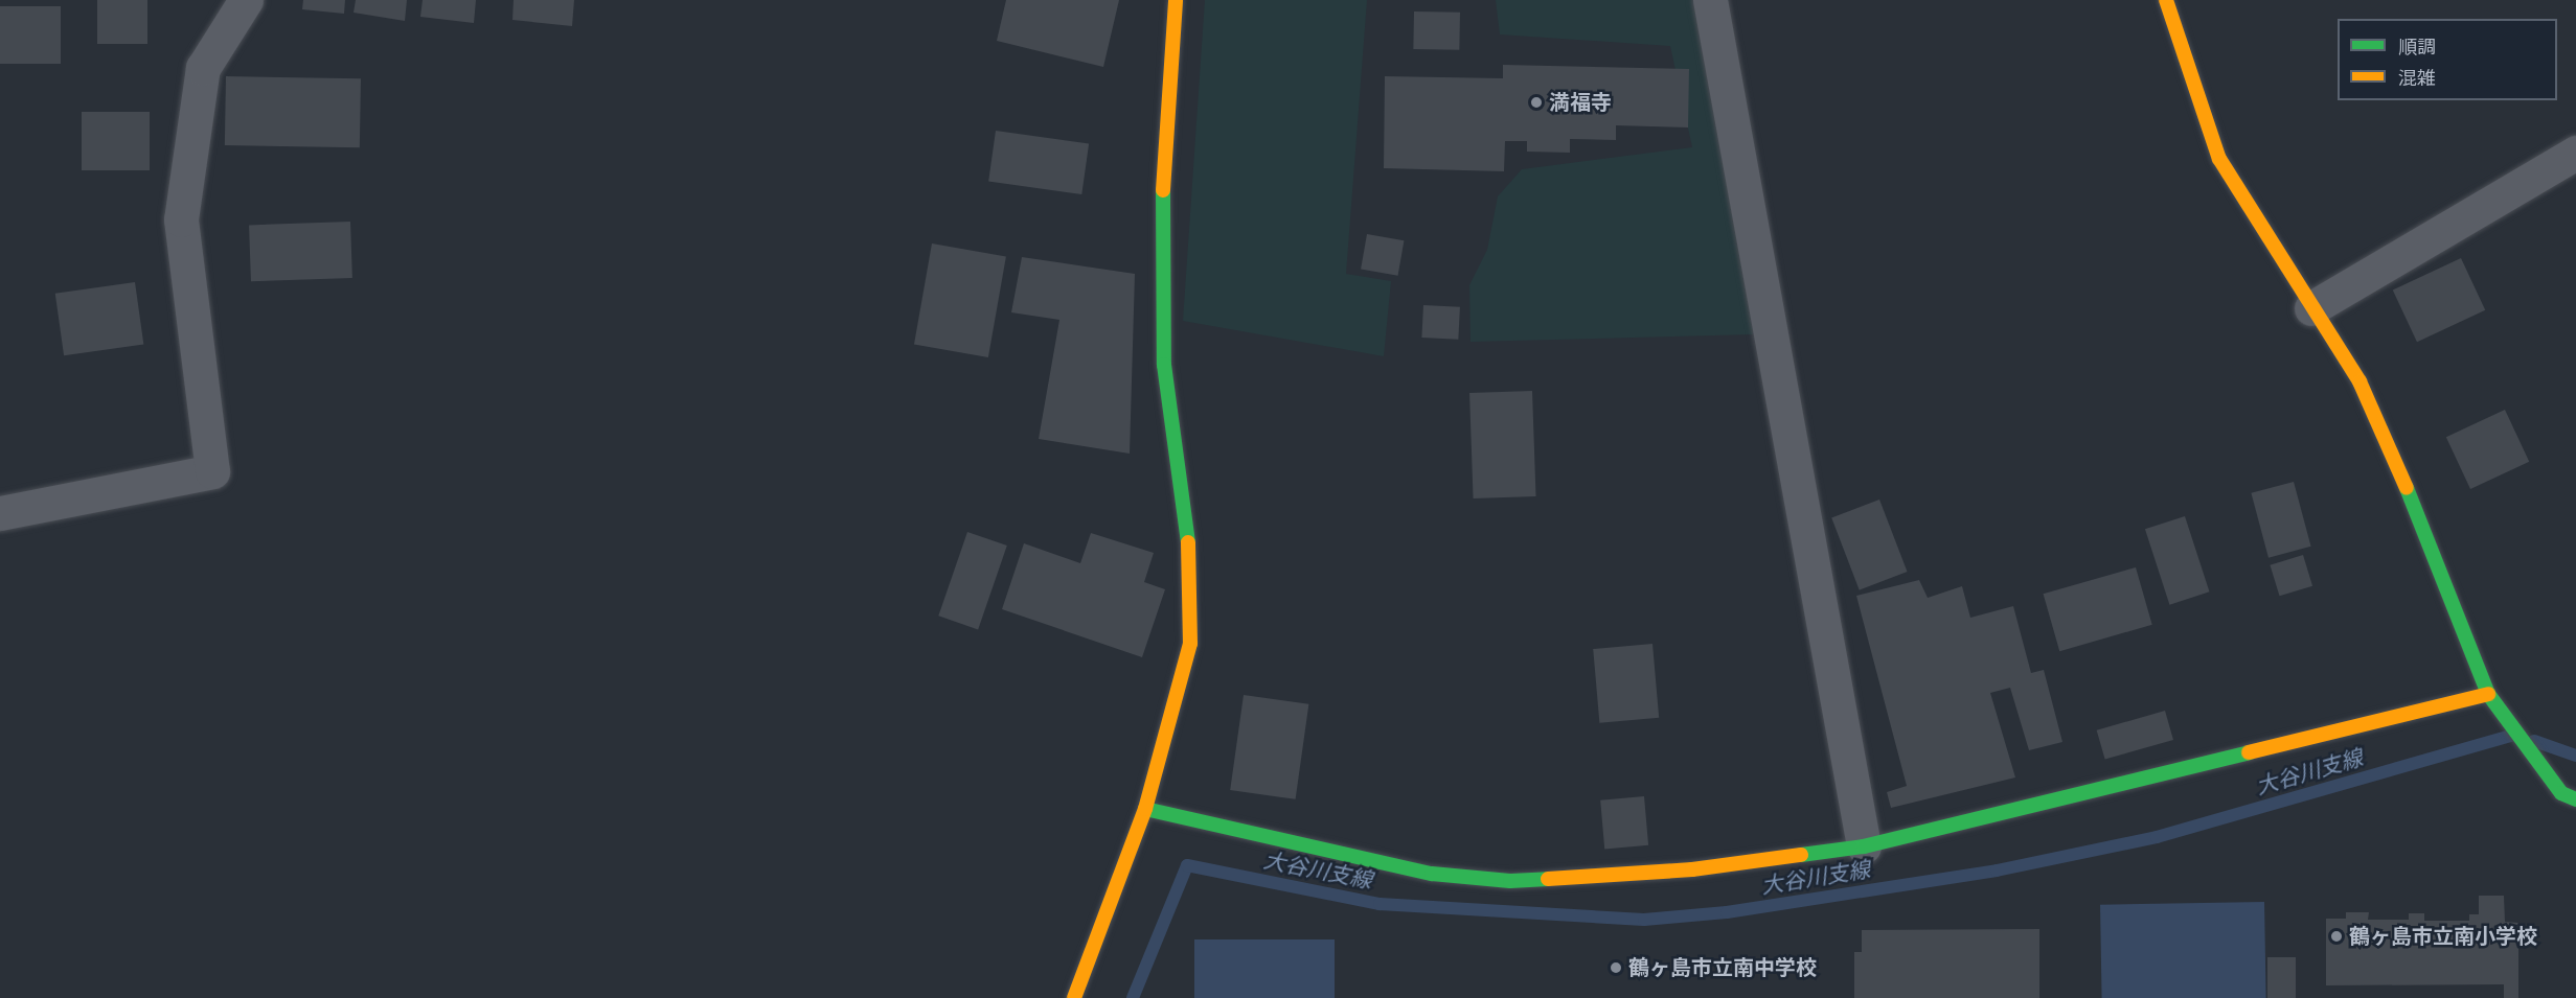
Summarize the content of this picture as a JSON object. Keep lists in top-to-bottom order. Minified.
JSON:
{"water":["大谷川支線"],"places":["満福寺","鶴ヶ島市立南小学校","鶴ヶ島市立南中学校"],"legend":["順調","混雑"]}
